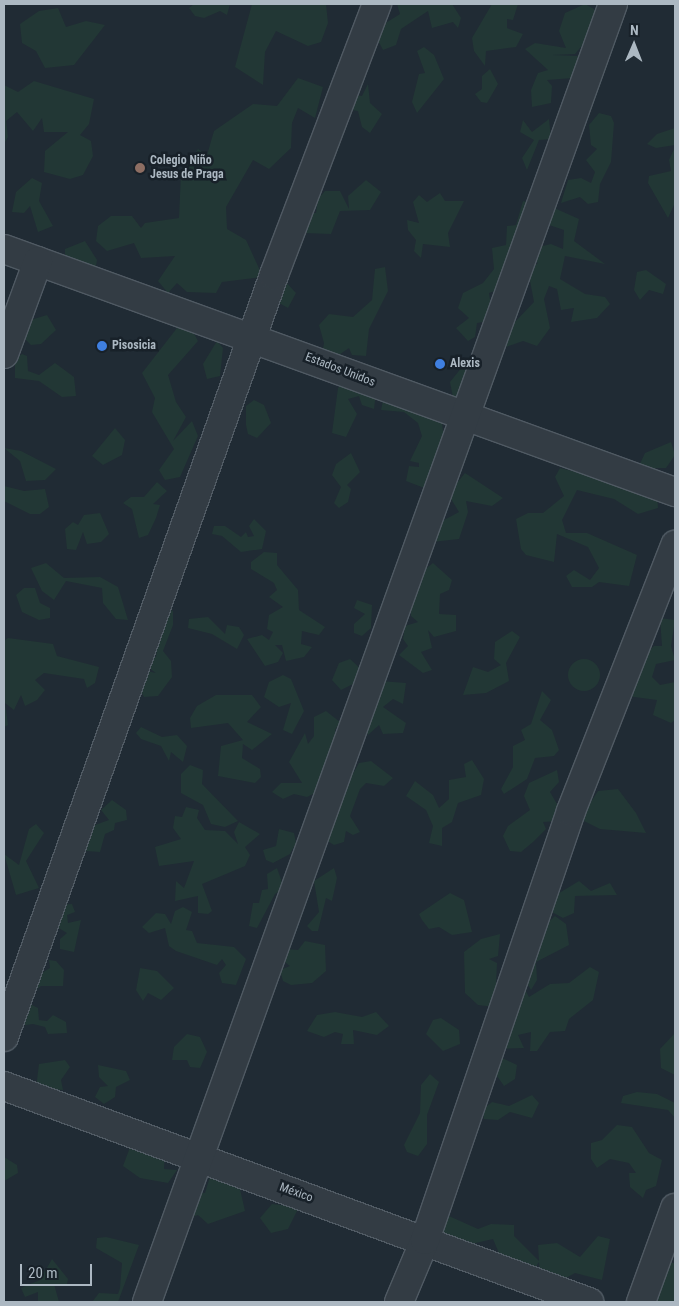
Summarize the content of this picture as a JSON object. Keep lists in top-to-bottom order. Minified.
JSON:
{"streets":{"street":["Estados Unidos","México"]},"places":["Colegio Niño Jesus de Praga","Pisosicia","Alexis"],"scale_bar":"20 m","north":"top"}
